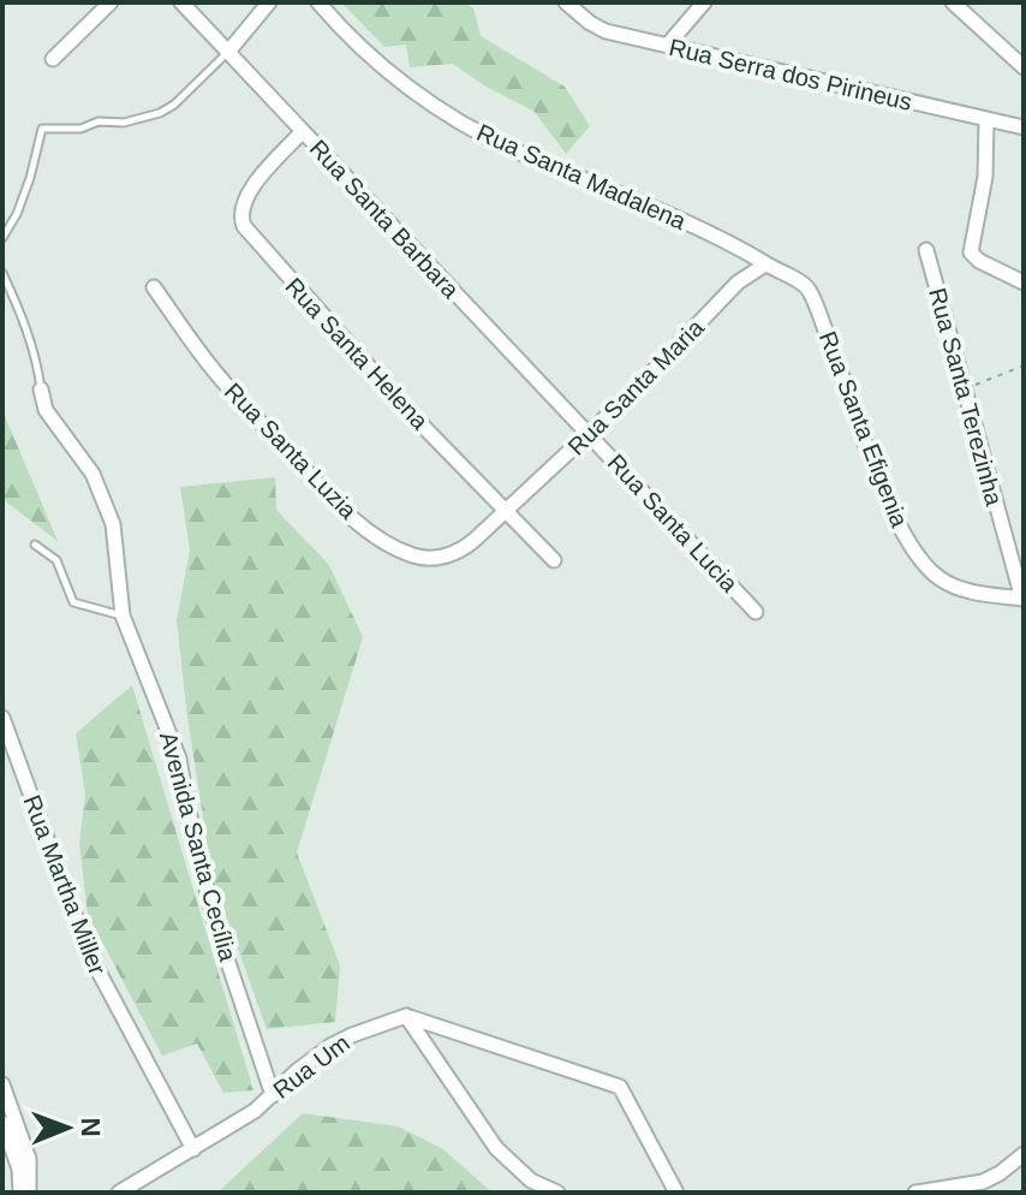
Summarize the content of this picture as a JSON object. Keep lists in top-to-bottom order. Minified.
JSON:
{"streets":{"street":["Rua Serra dos Pirineus","Rua Santa Madalena","Rua Santa Barbara","Rua Santa Helena","Rua Santa Maria","Rua Santa Terezinha","Rua Santa Efigenia","Rua Santa Luzia","Rua Santa Lucia","Avenida Santa Cecília","Rua Martha Miller","Rua Um"]},"crossings":[["Rua Santa Madalena","Rua Santa Maria"],["Rua Santa Madalena","Rua Santa Efigenia"],["Rua Santa Barbara","Rua Santa Helena"],["Rua Santa Barbara","Rua Santa Maria"],["Rua Santa Barbara","Rua Santa Lucia"],["Rua Santa Helena","Rua Santa Maria"],["Rua Santa Helena","Rua Santa Luzia"],["Rua Santa Maria","Rua Santa Efigenia"],["Rua Santa Maria","Rua Santa Luzia"],["Rua Santa Maria","Rua Santa Lucia"],["Rua Santa Terezinha","Rua Santa Efigenia"],["Avenida Santa Cecília","Rua Um"],["Rua Martha Miller","Rua Um"]],"north":"right"}
